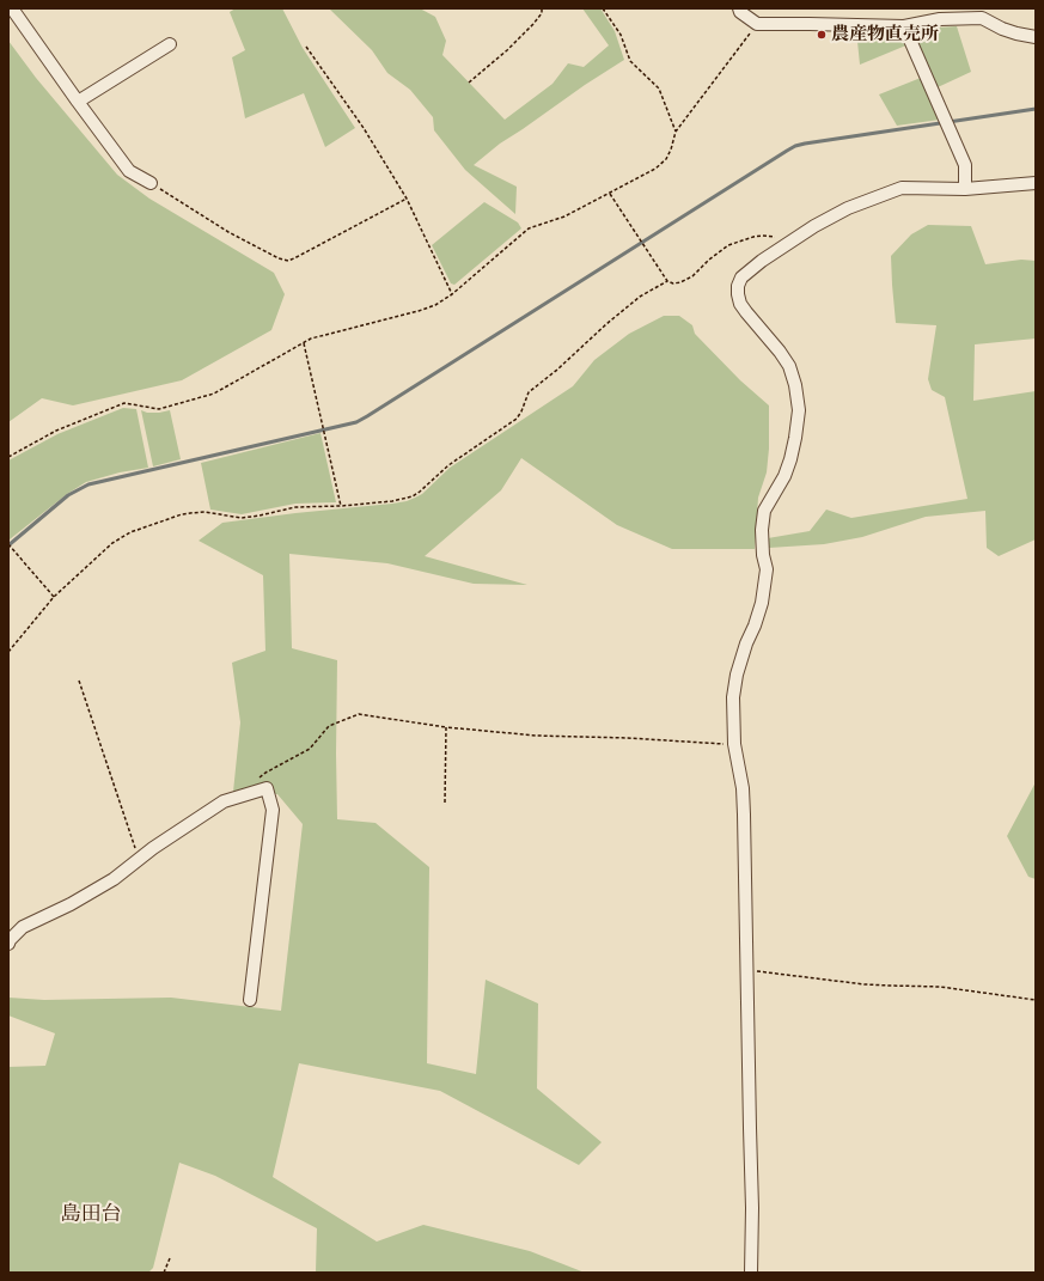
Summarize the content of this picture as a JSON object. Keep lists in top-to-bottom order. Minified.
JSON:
{"districts":["島田台"],"places":["農産物直売所"]}
